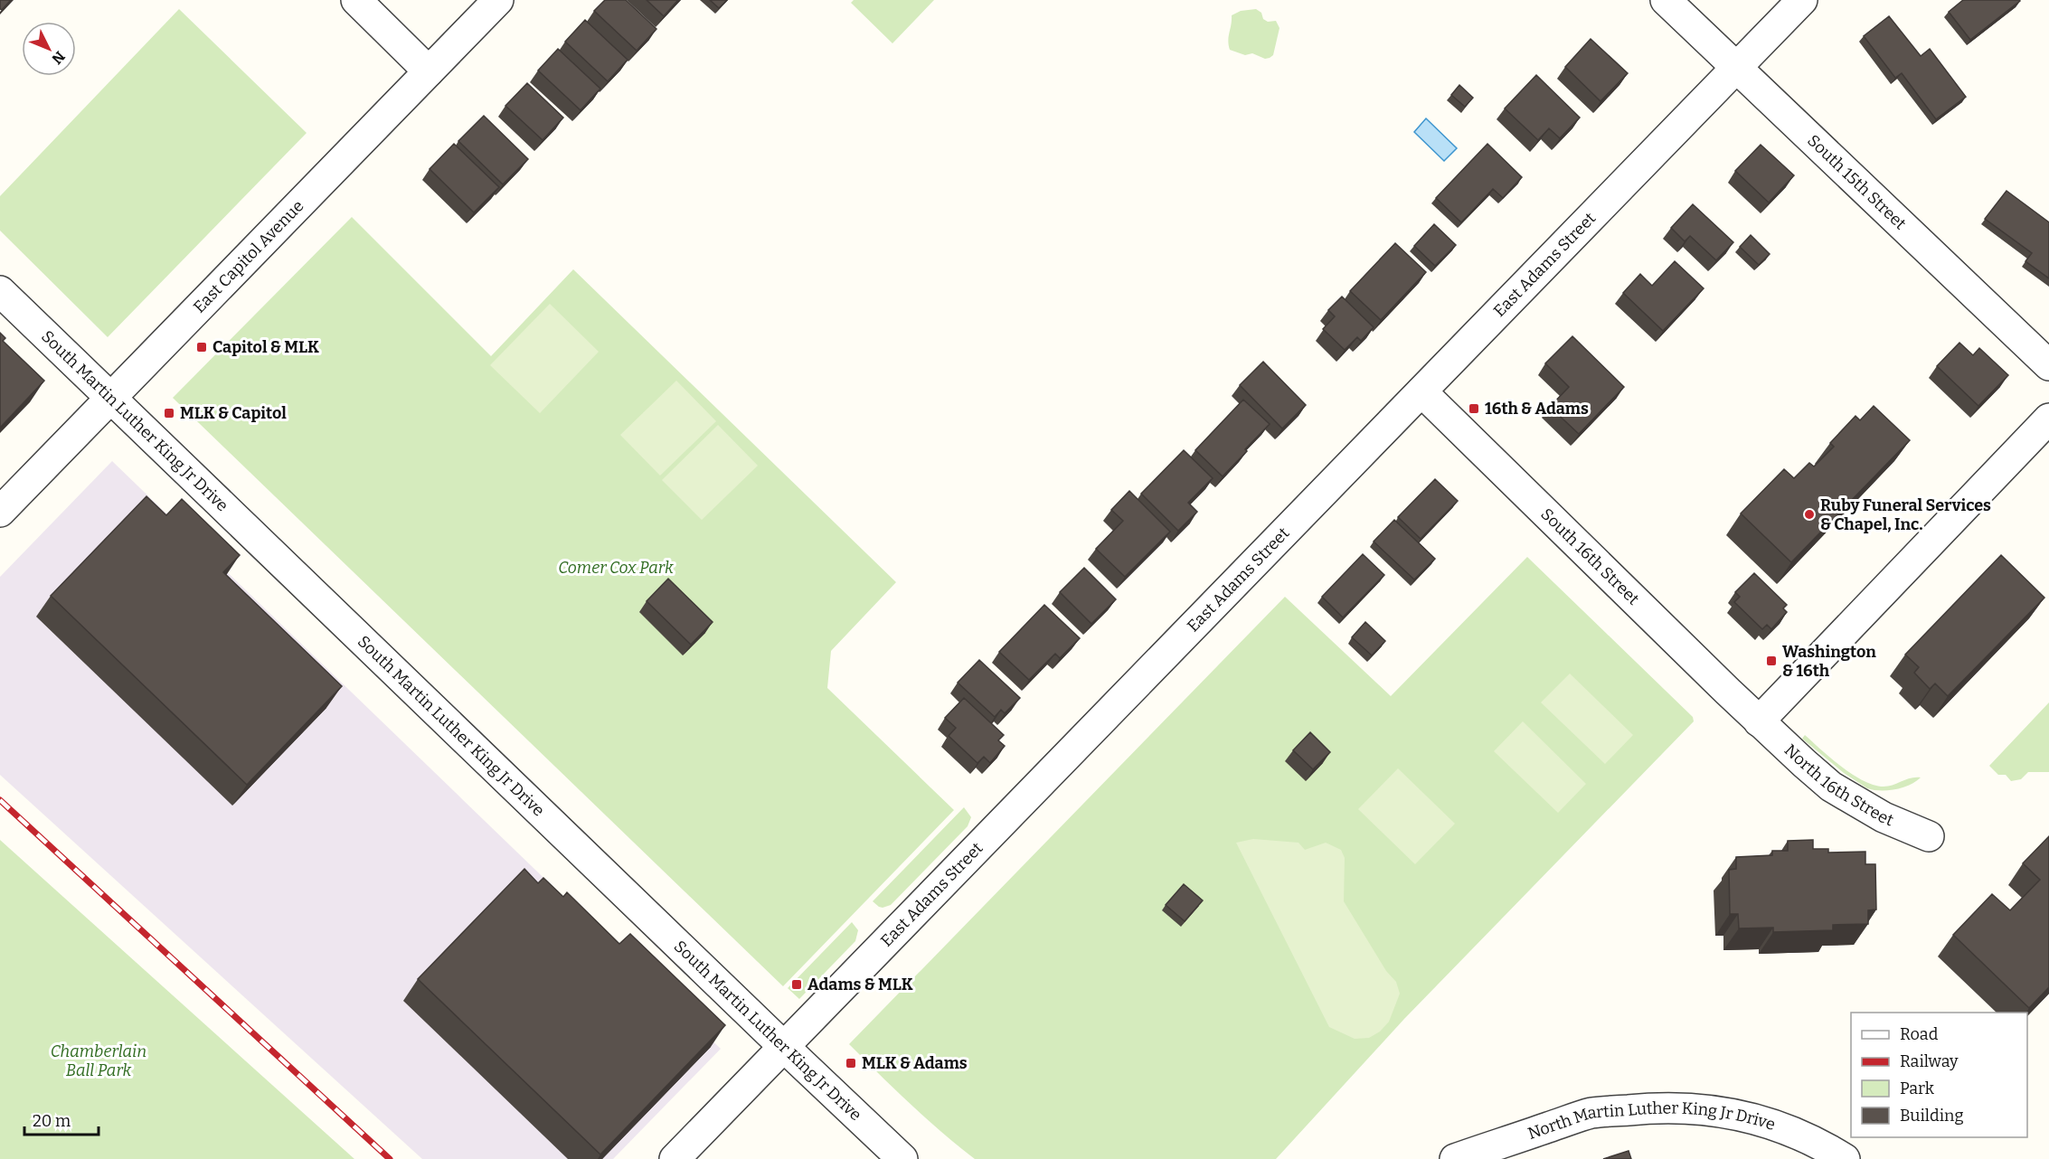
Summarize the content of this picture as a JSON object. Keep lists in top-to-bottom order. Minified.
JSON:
{"streets":{"street":["South 15th Street","East Capitol Avenue","East Adams Street","South Martin Luther King Jr Drive","South 16th Street","North 16th Street","North Martin Luther King Jr Drive"]},"crossings":[["South 15th Street","East Adams Street"],["East Capitol Avenue","South Martin Luther King Jr Drive"],["East Adams Street","South Martin Luther King Jr Drive"],["East Adams Street","South 16th Street"],["South 16th Street","North 16th Street"]],"parks":["Comer Cox Park","Chamberlain Ball Park"],"places":{"transit":["Capitol & MLK","16th & Adams","MLK & Capitol","Washington & 16th","Adams & MLK","MLK & Adams"],"other":["Ruby Funeral Services & Chapel, Inc."]},"legend":["Road","Railway","Park","Building"],"scale_bar":"20 m","north":"bottom right"}
